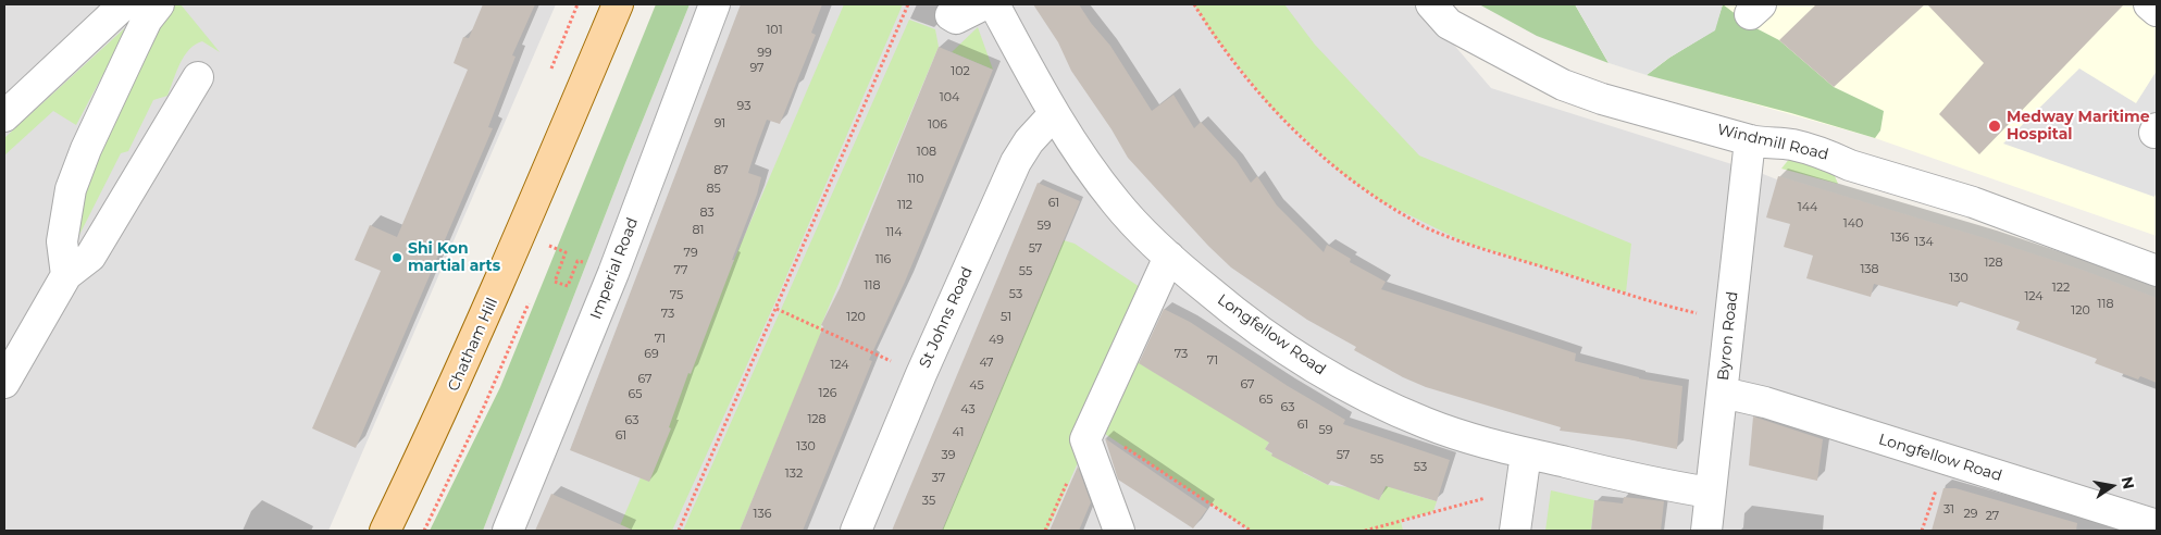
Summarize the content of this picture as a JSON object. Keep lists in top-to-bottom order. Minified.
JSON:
{"streets":{"main road":["Chatham Hill"],"street":["Windmill Road","Imperial Road","St Johns Road","Longfellow Road","Byron Road"]},"crossings":[["Windmill Road","Byron Road"],["St Johns Road","Longfellow Road"],["Longfellow Road","Byron Road"]],"places":["Medway Maritime Hospital","Shi Kon martial arts"],"house_numbers":["101","99","97","102","104","93","91","106","108","87","110","85","61","112","144","83","140","59","81","114","136","134","57","79","116","128","138","77","55","130","118","122","53","75","124","118","120","73","120","51","71","49","69","73","71","47","124","67","67","45","126","65","65","63","43","128","63","61","59","41","61","130","39","57","55","53","132","37","35","31","136","29","27"],"north":"right"}
